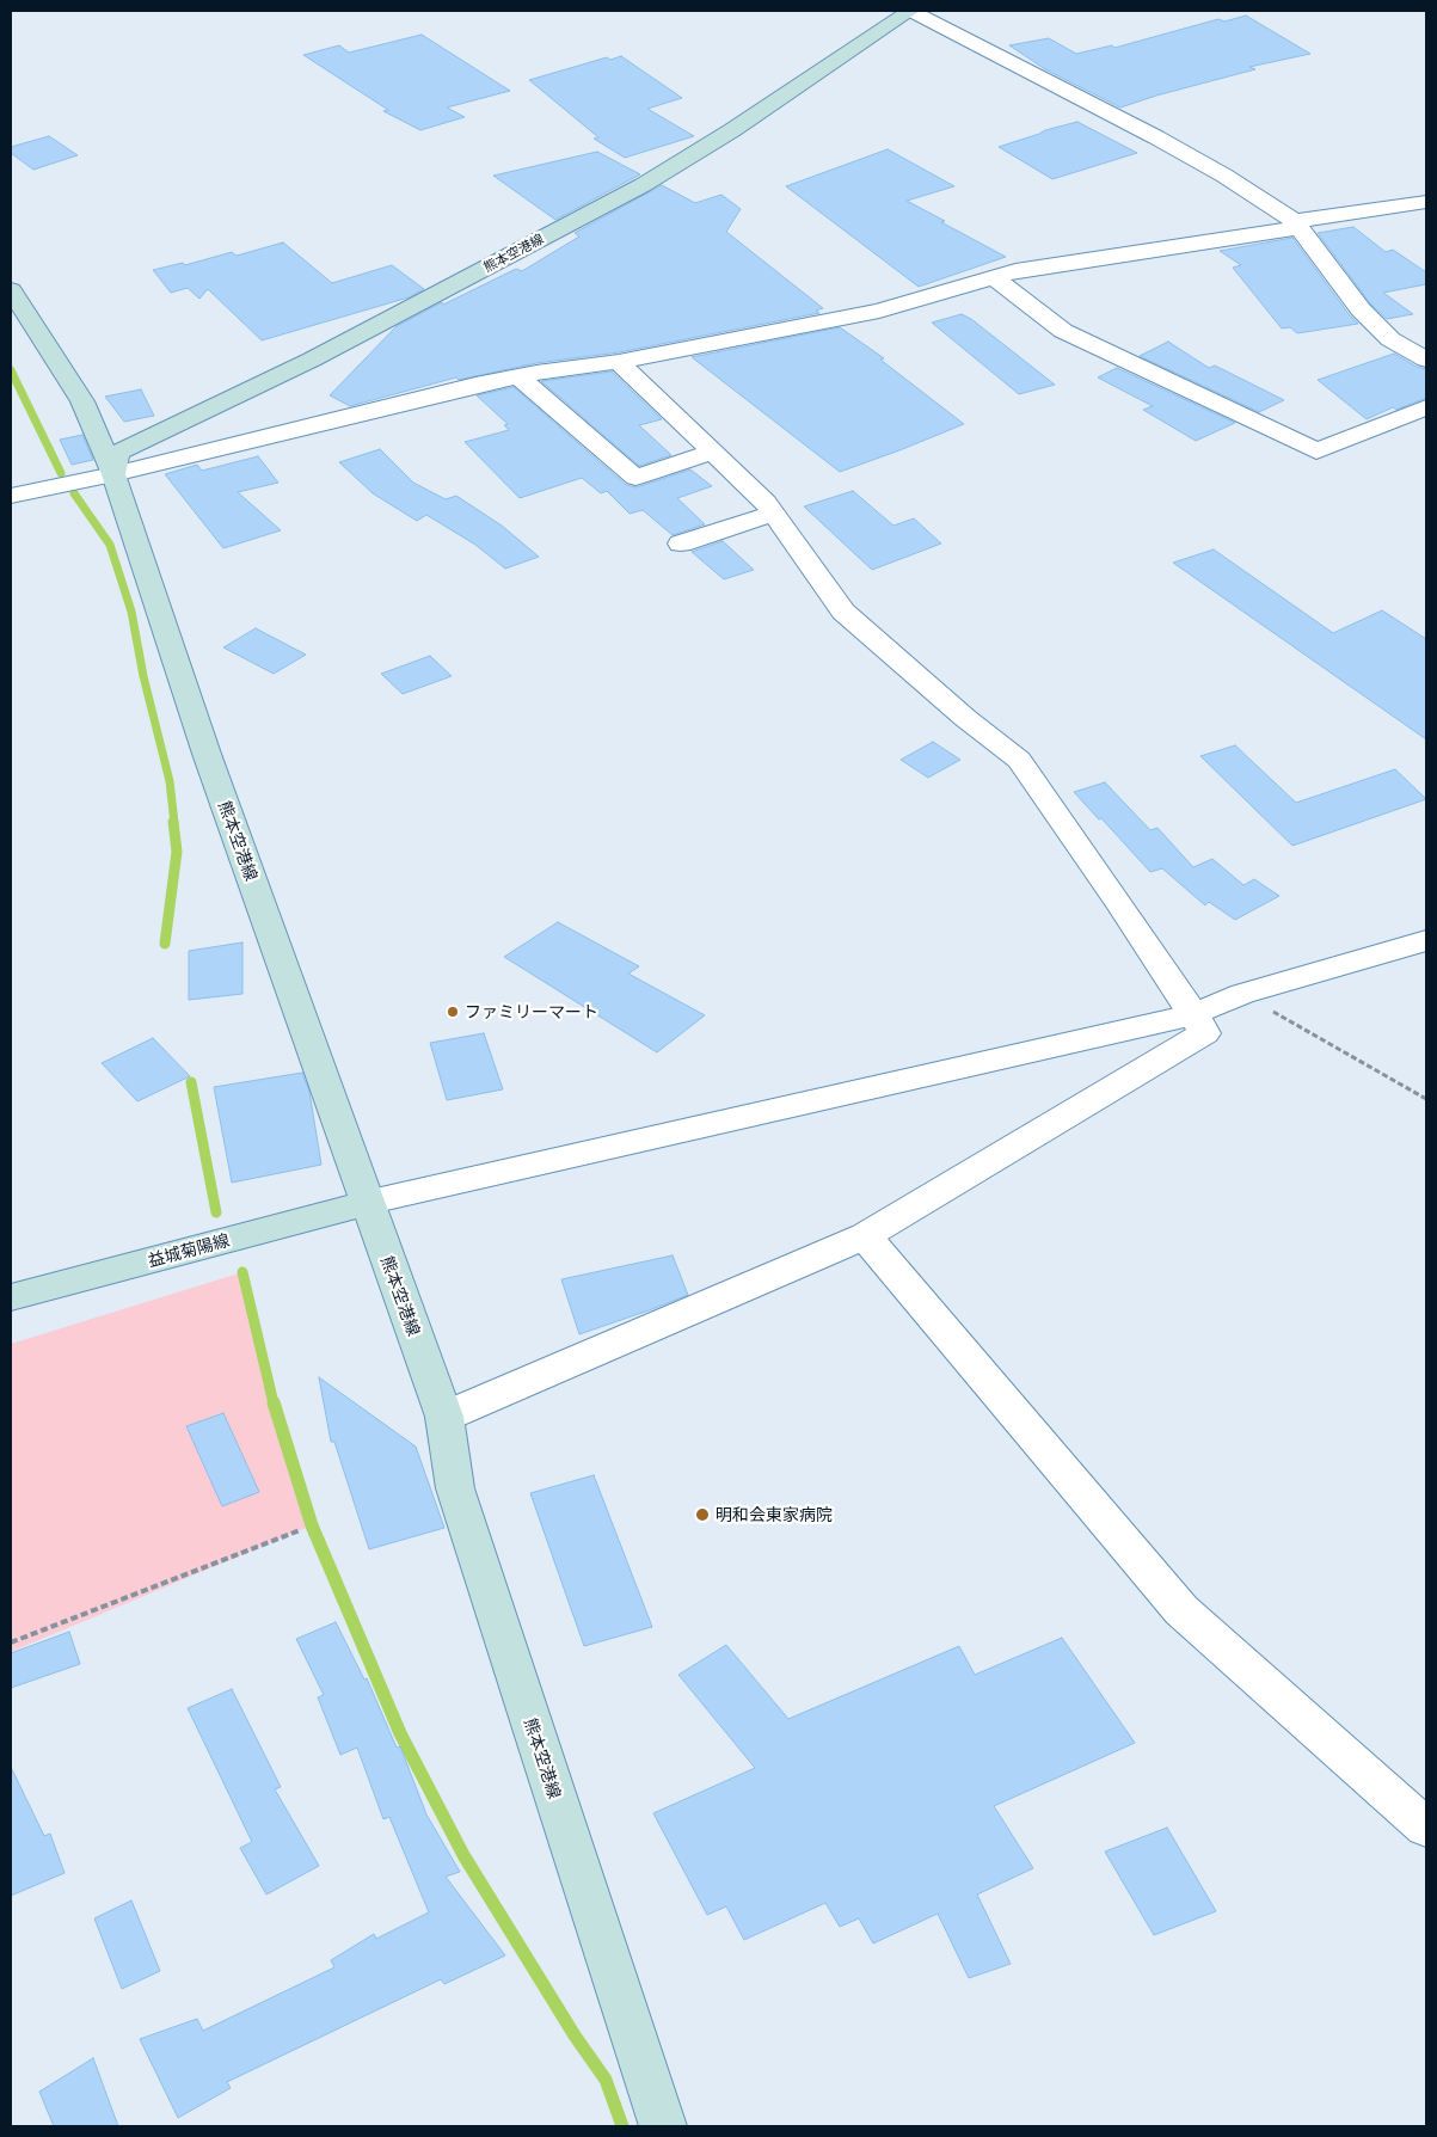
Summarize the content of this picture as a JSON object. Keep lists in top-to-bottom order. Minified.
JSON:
{"streets":{"main road":["熊本空港線","益城菊陽線"]},"crossings":[["熊本空港線","益城菊陽線"]],"places":["ファミリーマート","明和会東家病院"]}
